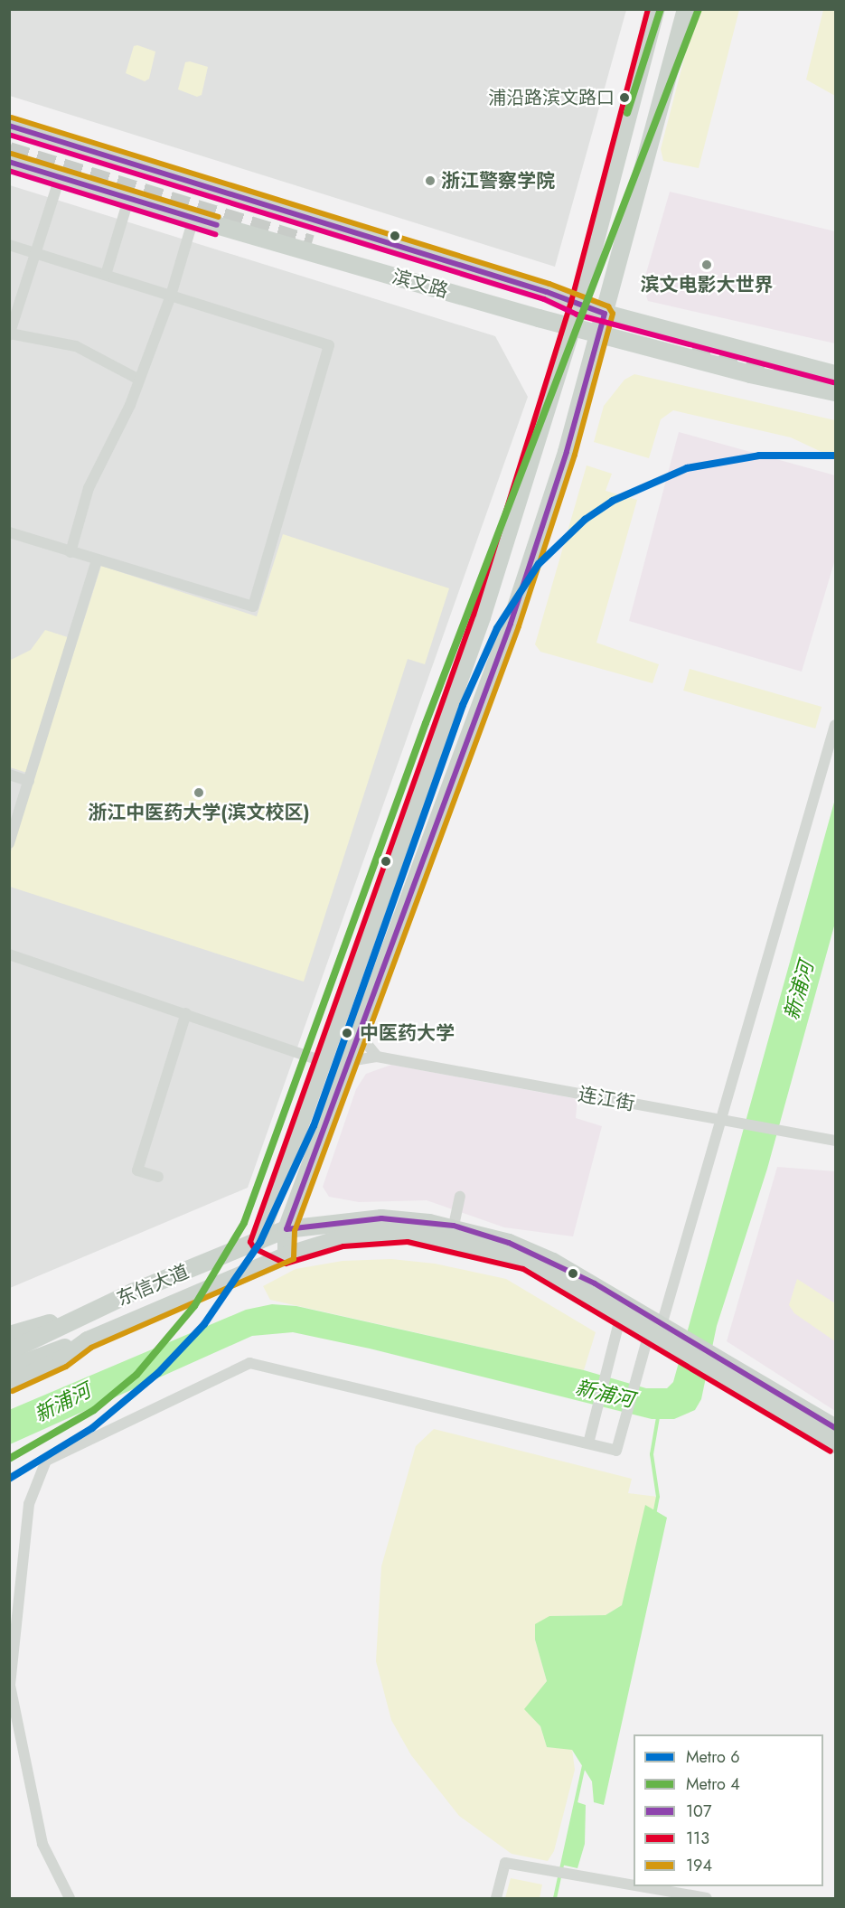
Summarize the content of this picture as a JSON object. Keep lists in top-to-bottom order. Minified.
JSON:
{"streets":{"main road":["滨文路","东信大道"],"street":["连江街"]},"water":["新浦河"],"places":["浦沿路滨文路口","浙江警察学院","滨文电影大世界","浙江中医药大学(滨文校区)","中医药大学"],"lines":["metro line 4","transit line 113","transit line 194","transit line 107","metro line 6"],"legend":["Metro 6","Metro 4","107","113","194"]}
